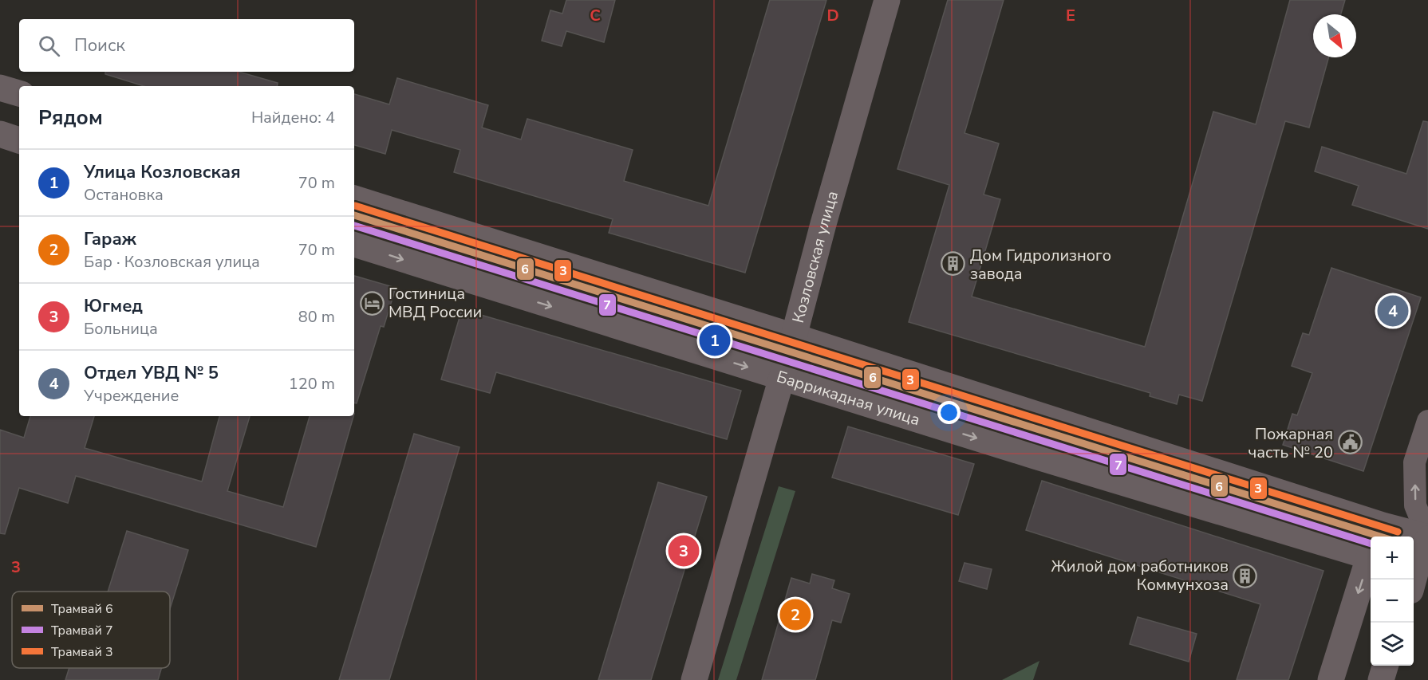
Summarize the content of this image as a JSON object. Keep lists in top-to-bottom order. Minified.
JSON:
{"streets":{"street":["Козловская улица","Баррикадная улица"]},"crossings":[["Козловская улица","Баррикадная улица"]],"places":{"building":["Дом Гидролизного завода","Жилой дом работников Коммунхоза"],"hotel":["Гостиница МВД России"],"public building":["Пожарная часть № 20"]},"lines":["tram line 3","tram line 6","tram line 7"],"legend":["Трамвай 6","Трамвай 7","Трамвай 3"],"north":"bottom right","page":{"search":"Поиск","heading":["Рядом","Найдено: 4"],"list":[{"mark":"1","name":"Улица Козловская","note":"Остановка","value":"70 m"},{"mark":"2","name":"Гараж","note":"Бар · Козловская улица","value":"70 m"},{"mark":"3","name":"Югмед","note":"Больница","value":"80 m"},{"mark":"4","name":"Отдел УВД № 5","note":"Учреждение","value":"120 m"}],"pins":["4","1","3","2"],"map_buttons":["+","−"]},"grid":{"columns":["C","D","E"],"rows":["3"]}}
